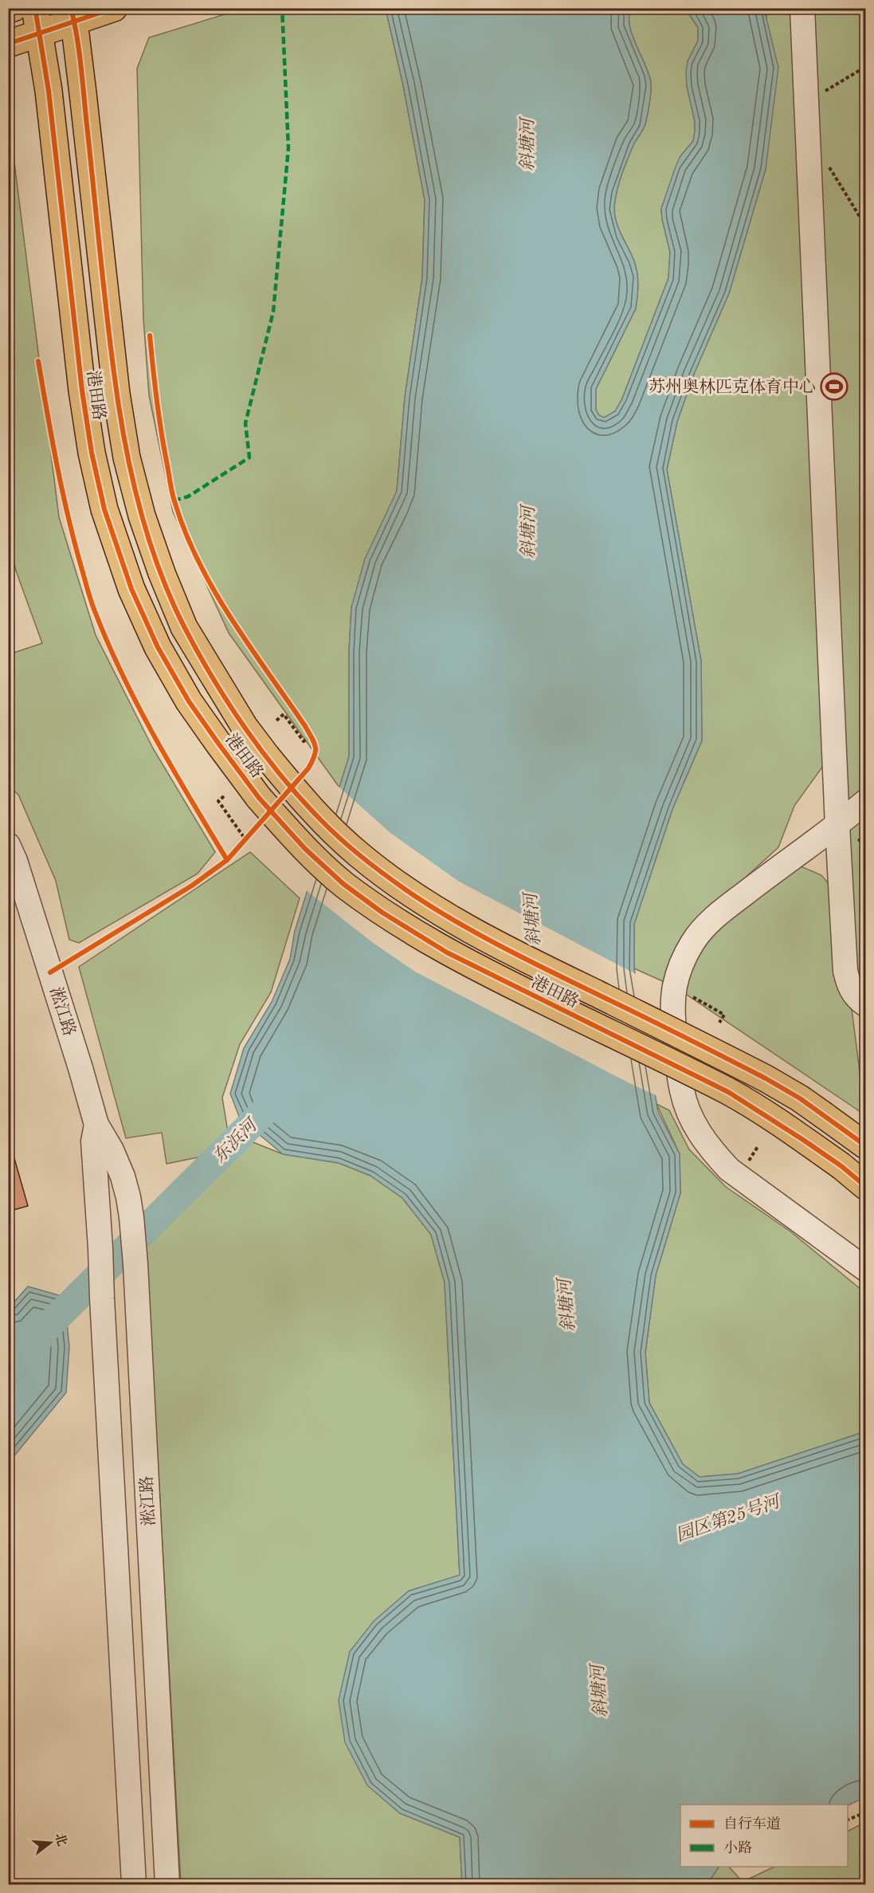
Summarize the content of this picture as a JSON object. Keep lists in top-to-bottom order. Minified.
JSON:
{"streets":{"main road":["港田路"],"street":["淞江路"]},"water":["斜塘河","东浜河","园区第25号河"],"places":{"sports":["苏州奥林匹克体育中心"]},"legend":["自行车道","小路"],"north":"right"}
